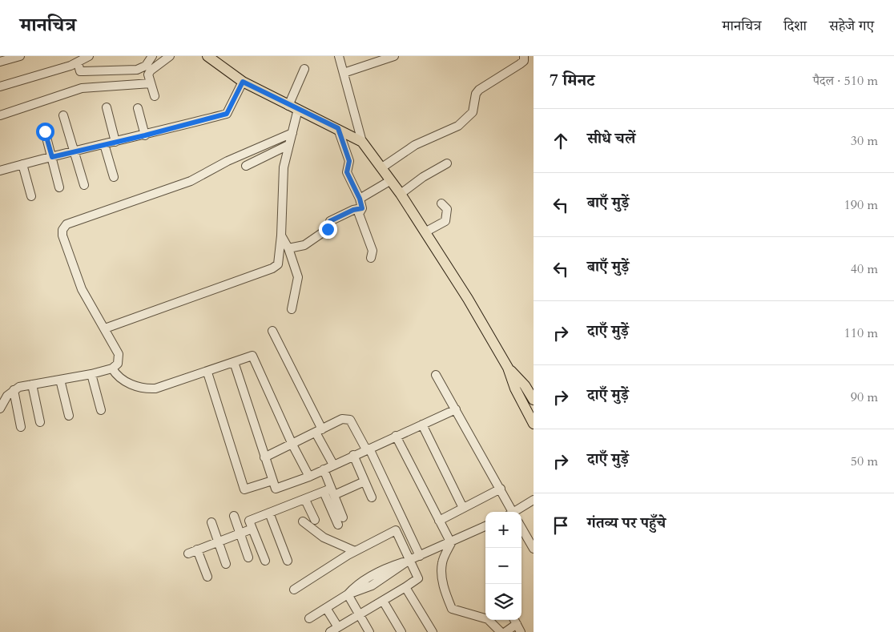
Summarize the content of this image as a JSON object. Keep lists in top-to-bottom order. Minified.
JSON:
{"page":{"header":"मानचित्र","nav":["मानचित्र","दिशा","सहेजे गए"],"heading":["7 मिनट","पैदल · 510 m"],"list":[["सीधे चलें","30 m"],["बाएँ मुड़ें","190 m"],["बाएँ मुड़ें","40 m"],["दाएँ मुड़ें","110 m"],["दाएँ मुड़ें","90 m"],["दाएँ मुड़ें","50 m"],"गंतव्य पर पहुँचे"],"map_buttons":["+","−"]}}
